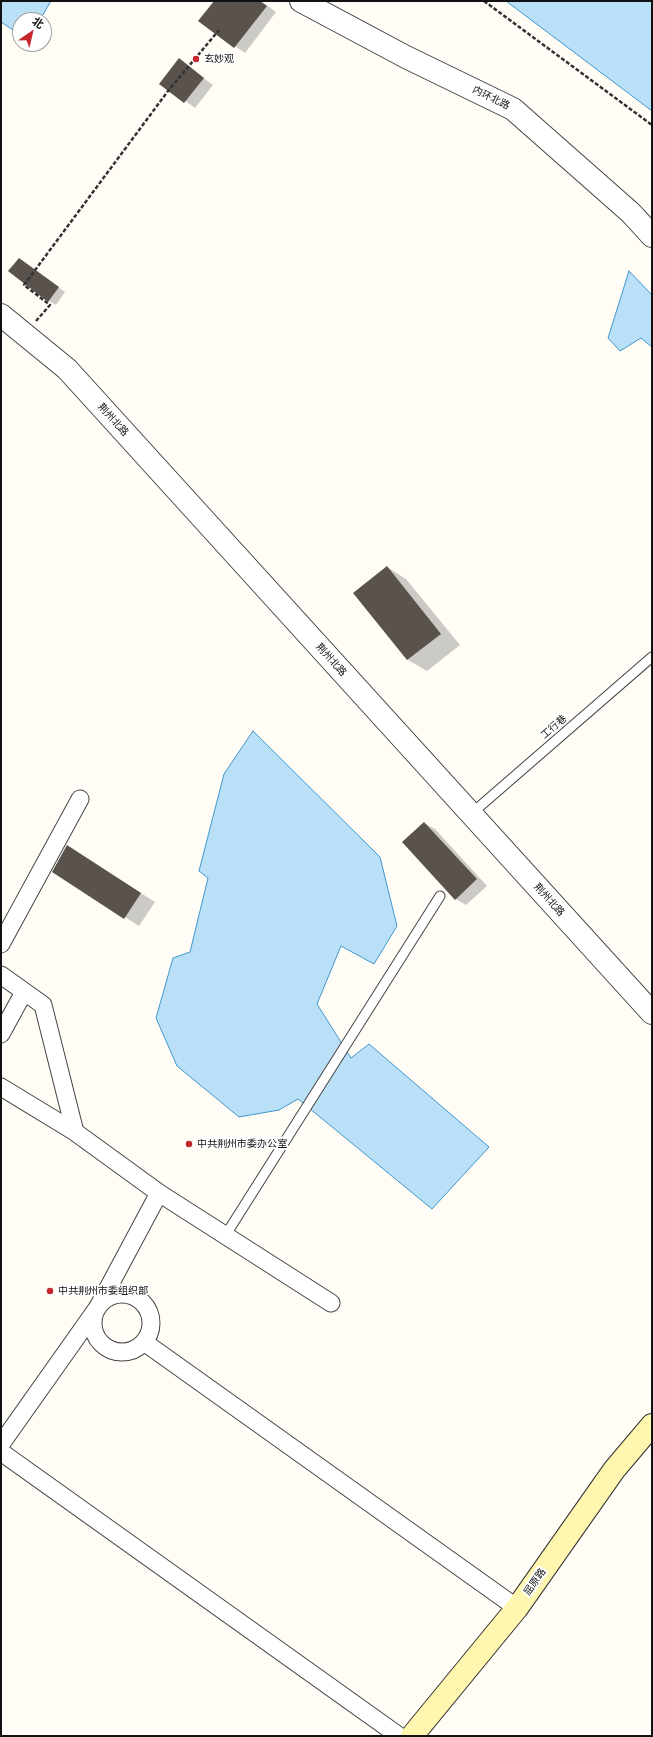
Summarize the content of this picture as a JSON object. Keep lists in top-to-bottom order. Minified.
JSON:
{"streets":{"main road":["屈原路"],"street":["内环北路","荆州北路"],"lane":["工行巷"]},"crossings":[["荆州北路","工行巷"]],"places":["玄妙观","中共荆州市委办公室","中共荆州市委组织部"],"north":"top right"}
